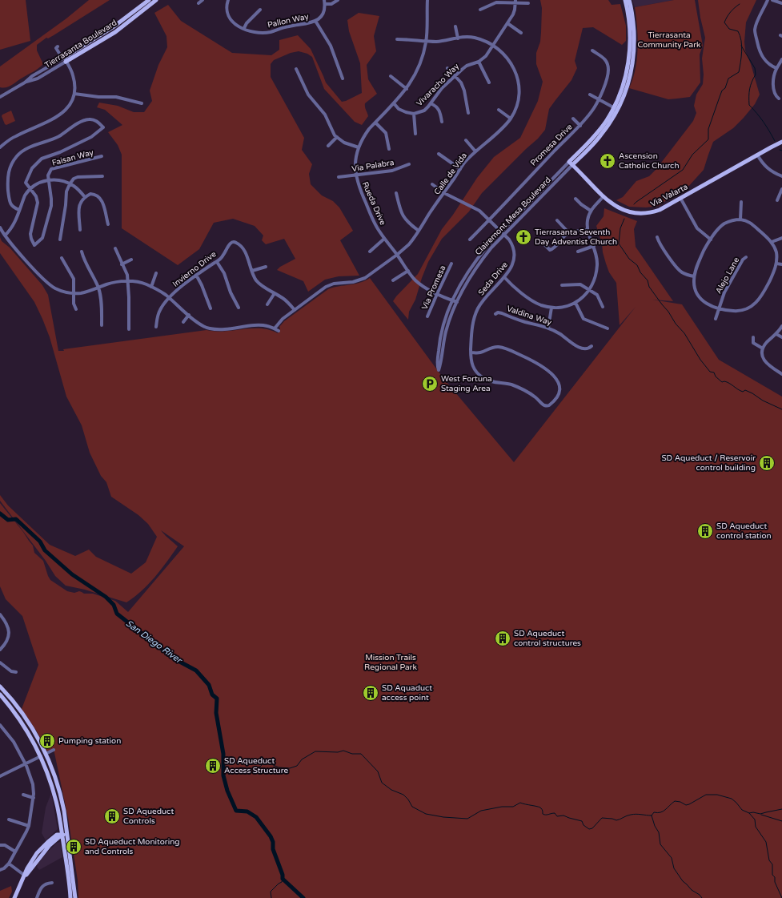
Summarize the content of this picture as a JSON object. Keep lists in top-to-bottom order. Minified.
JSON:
{"streets":{"main road":["Tierrasanta Boulevard","Via Valarta","Clairemont Mesa Boulevard"],"street":["Pallon Way","Vivaracho Way","Promesa Drive","Faisan Way","Via Palabra","Calle de Vida","Rueda Drive","Invierno Drive","Alejo Lane","Seda Drive","Via Promesa","Valdina Way"]},"crossings":[["Vivaracho Way","Calle de Vida"],["Vivaracho Way","Rueda Drive"],["Promesa Drive","Seda Drive"],["Via Palabra","Rueda Drive"],["Calle de Vida","Rueda Drive"],["Calle de Vida","Seda Drive"],["Via Valarta","Clairemont Mesa Boulevard"],["Rueda Drive","Clairemont Mesa Boulevard"],["Rueda Drive","Via Promesa"],["Clairemont Mesa Boulevard","Seda Drive"]],"water":["San Diego River"],"parks":["Tierrasanta Community Park","Mission Trails Regional Park"],"places":{"church":["Ascension Catholic Church","Tierrasanta Seventh Day Adventist Church"],"parking":["West Fortuna Staging Area"],"building":["SD Aqueduct / Reservoir control building","SD Aqueduct control station","SD Aqueduct control structures","SD Aquaduct access point","Pumping station","SD Aqueduct Access Structure","SD Aqueduct Controls","SD Aqueduct Monitoring and Controls"]}}
